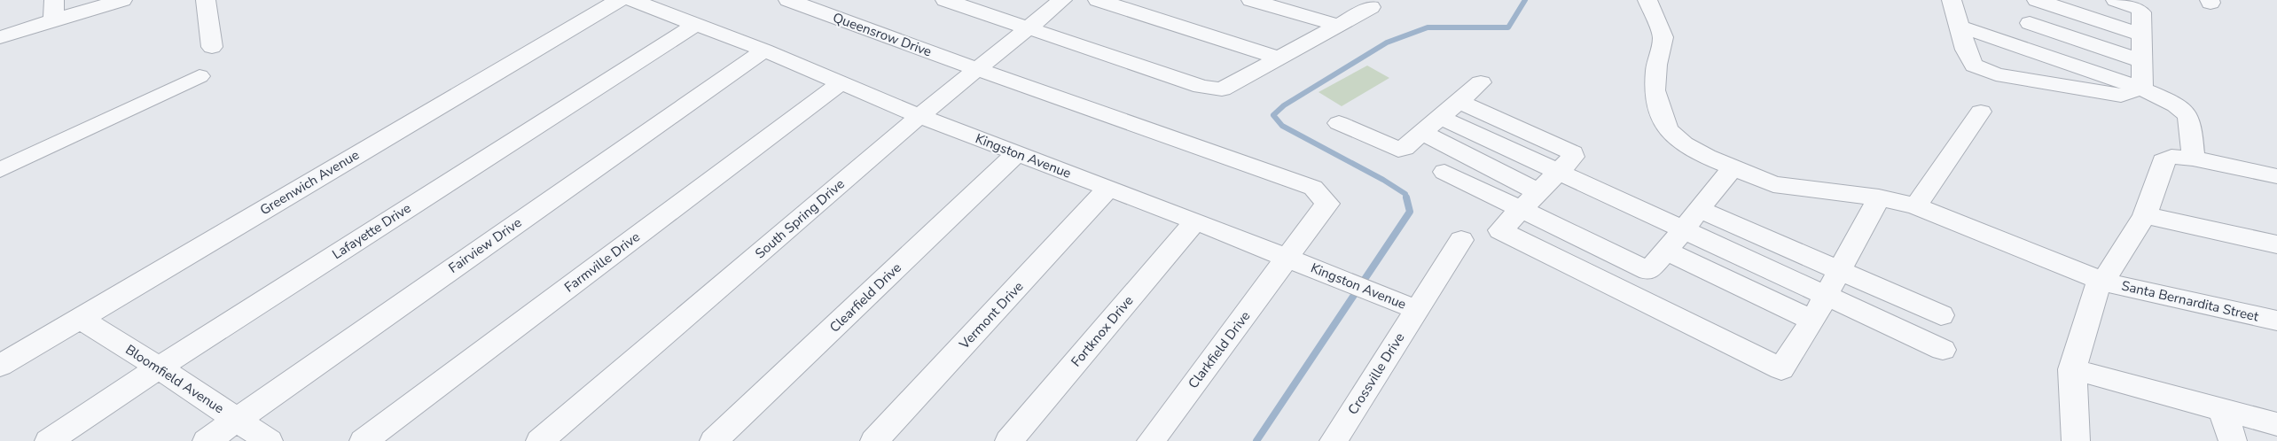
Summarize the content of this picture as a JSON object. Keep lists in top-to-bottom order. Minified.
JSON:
{"streets":{"street":["Queensrow Drive","Kingston Avenue","Greenwich Avenue","South Spring Drive","Lafayette Drive","Fairview Drive","Farmville Drive","Clearfield Drive","Santa Bernardita Street","Vermont Drive","Fortknox Drive","Clarkfield Drive","Crossville Drive","Bloomfield Avenue"]},"crossings":[["Queensrow Drive","Kingston Avenue"],["Queensrow Drive","South Spring Drive"],["Queensrow Drive","Clarkfield Drive"],["Kingston Avenue","South Spring Drive"],["Kingston Avenue","Lafayette Drive"],["Kingston Avenue","Fairview Drive"],["Kingston Avenue","Farmville Drive"],["Kingston Avenue","Clearfield Drive"],["Kingston Avenue","Vermont Drive"],["Kingston Avenue","Fortknox Drive"],["Kingston Avenue","Clarkfield Drive"],["Kingston Avenue","Crossville Drive"],["Greenwich Avenue","Bloomfield Avenue"],["Lafayette Drive","Bloomfield Avenue"],["Fairview Drive","Bloomfield Avenue"]]}
